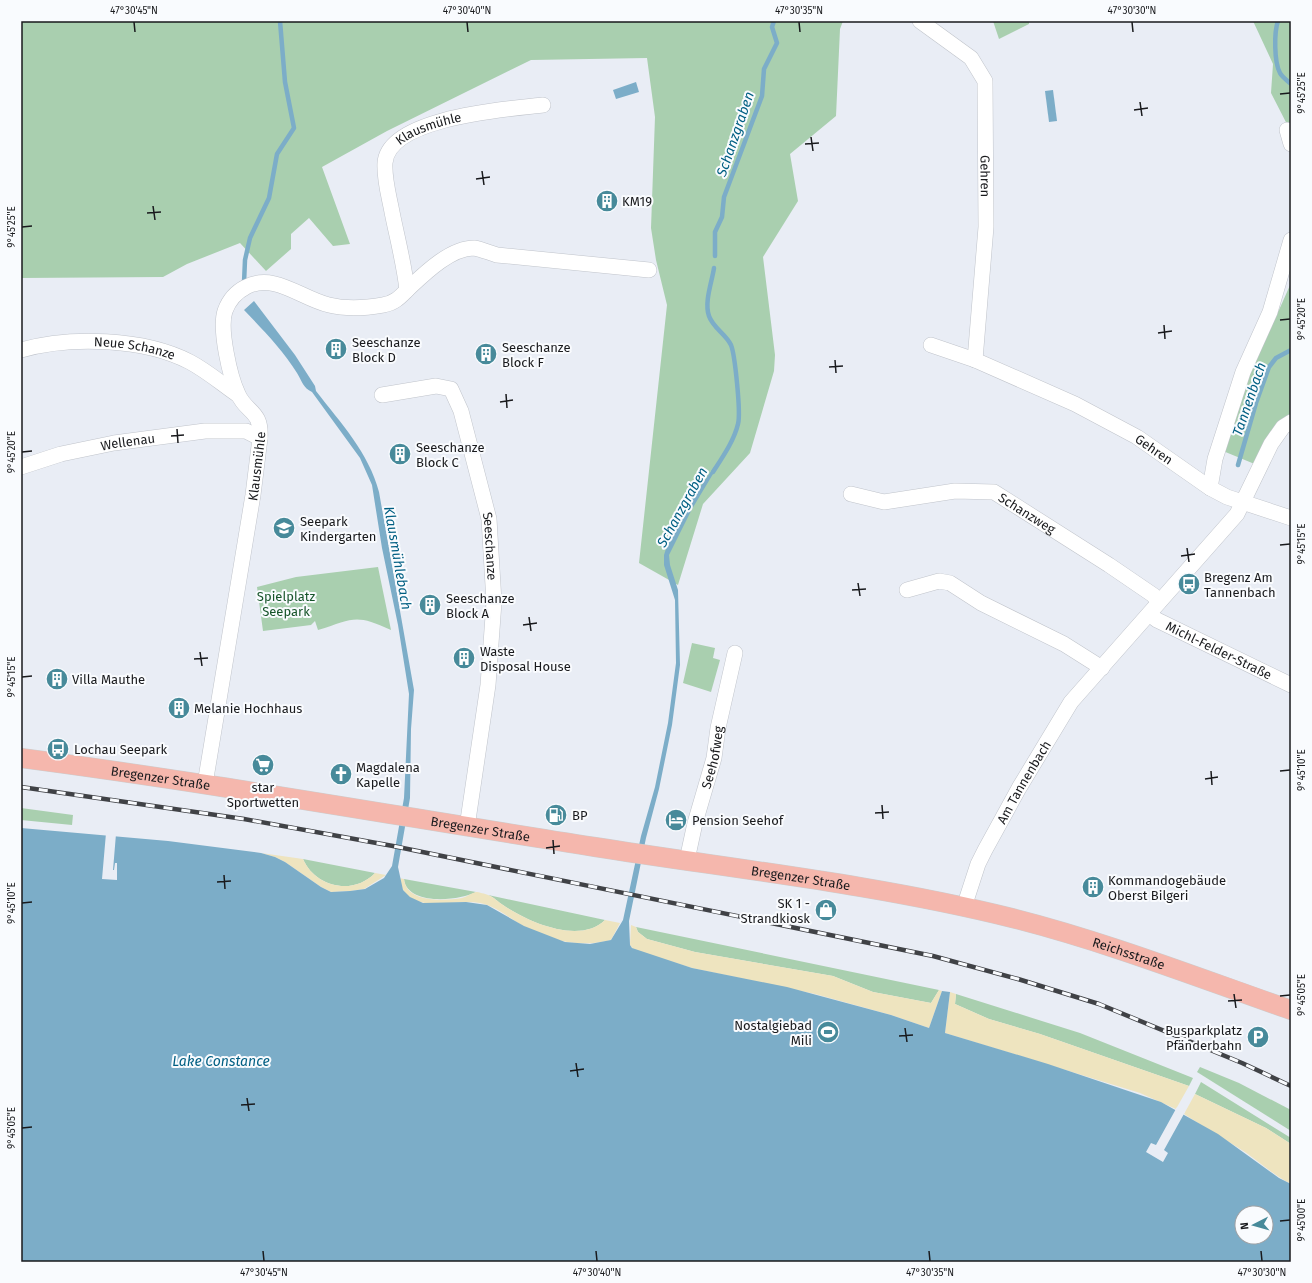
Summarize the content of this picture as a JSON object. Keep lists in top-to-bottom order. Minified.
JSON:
{"streets":{"main road":["Bregenzer Straße","Reichsstraße"],"street":["Klausmühle","Gehren","Neue Schanze","Wellenau","Schanzweg","Seeschanze","Michl-Felder-Straße","Seehofweg","Am Tannenbach"]},"crossings":[["Klausmühle","Neue Schanze"],["Klausmühle","Wellenau"],["Klausmühle","Bregenzer Straße"],["Gehren","Am Tannenbach"],["Schanzweg","Am Tannenbach"],["Seeschanze","Bregenzer Straße"],["Michl-Felder-Straße","Am Tannenbach"],["Seehofweg","Bregenzer Straße"],["Bregenzer Straße","Am Tannenbach"],["Bregenzer Straße","Reichsstraße"],["Am Tannenbach","Reichsstraße"]],"water":["Schanzgraben","Tannenbach","Klausmühlebach","Lake Constance"],"parks":["Spielplatz Seepark"],"places":{"building":["KM19","Seeschanze Block D","Seeschanze Block F","Seeschanze Block C","Seeschanze Block A","Waste Disposal House","Villa Mauthe","Melanie Hochhaus","Kommandogebäude Oberst Bilgeri"],"school or university":["Seepark Kindergarten"],"bus stop":["Bregenz Am Tannenbach","Lochau Seepark"],"supermarket":["star Sportwetten"],"church":["Magdalena Kapelle"],"fuel station":["BP"],"hotel":["Pension Seehof"],"shop":["SK 1 - Strandkiosk"],"sports":["Nostalgiebad Mili"],"parking":["Busparkplatz Pfänderbahn"]},"north":"left","coordinates":["47°30'45\"N","47°30'40\"N","47°30'35\"N","47°30'30\"N","9°45'25\"E","9°45'20\"E","9°45'15\"E","9°45'10\"E","9°45'05\"E","9°45'00\"E"]}
